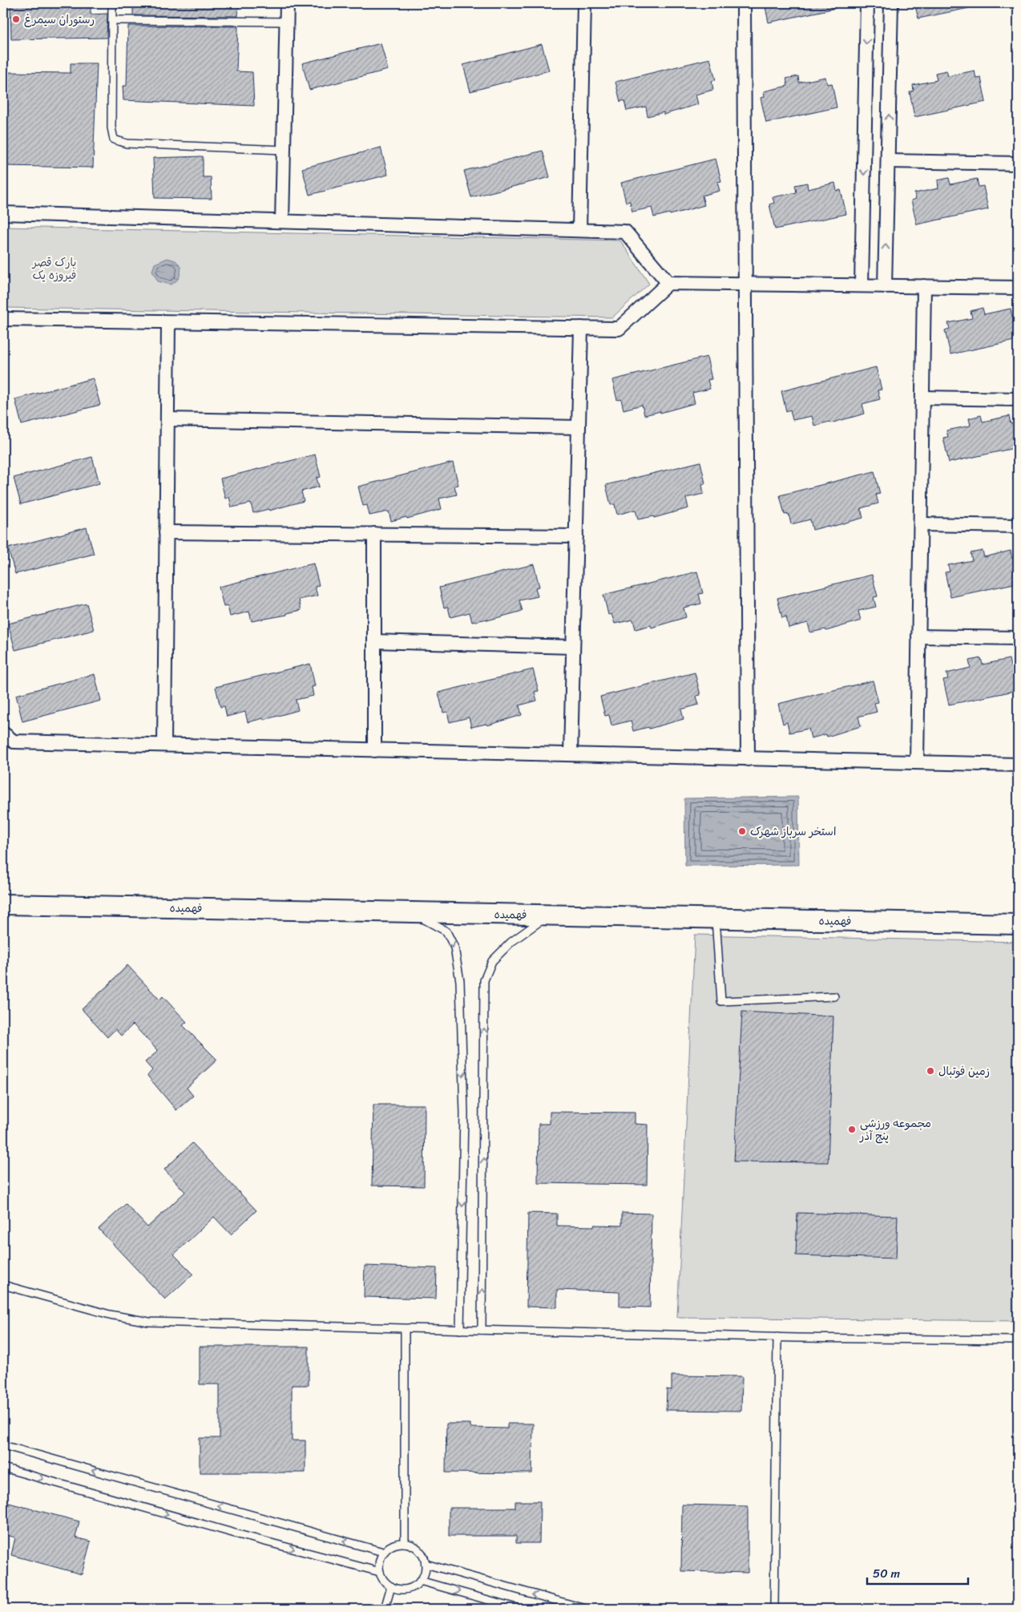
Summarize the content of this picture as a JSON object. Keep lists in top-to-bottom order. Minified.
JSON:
{"streets":{"main road":["فهمیده"]},"parks":["پارک قصر فیروزه یک"],"places":["رستوران سیمرغ","استخر سرباز شهرک","زمین فوتبال","مجموعه ورزشی پنج آذر"],"scale_bar":"50 m"}
